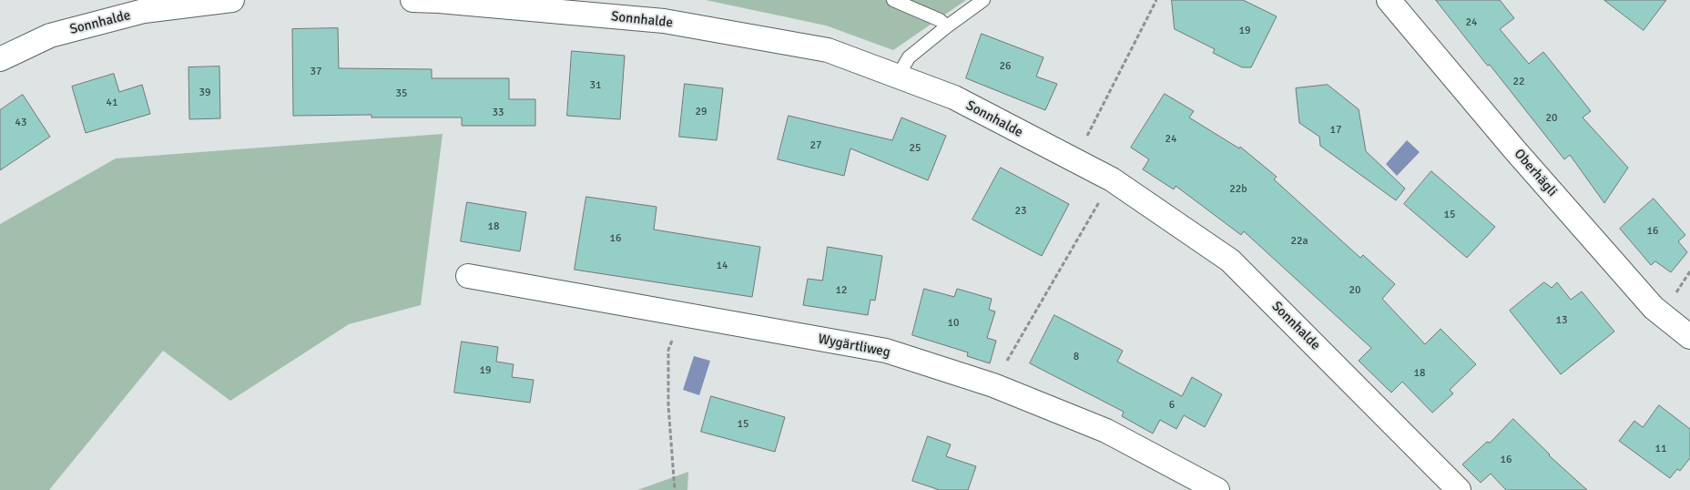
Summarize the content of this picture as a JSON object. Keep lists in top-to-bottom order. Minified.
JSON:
{"streets":{"street":["Sonnhalde","Oberhägli","Wygärtliweg"]},"house_numbers":["24","19","26","37","22","31","39","35","41","29","33","20","43","17","24","27","25","22b","23","15","18","16","16","22a","14","12","20","13","10","8","19","18","6","15","11","16"]}
